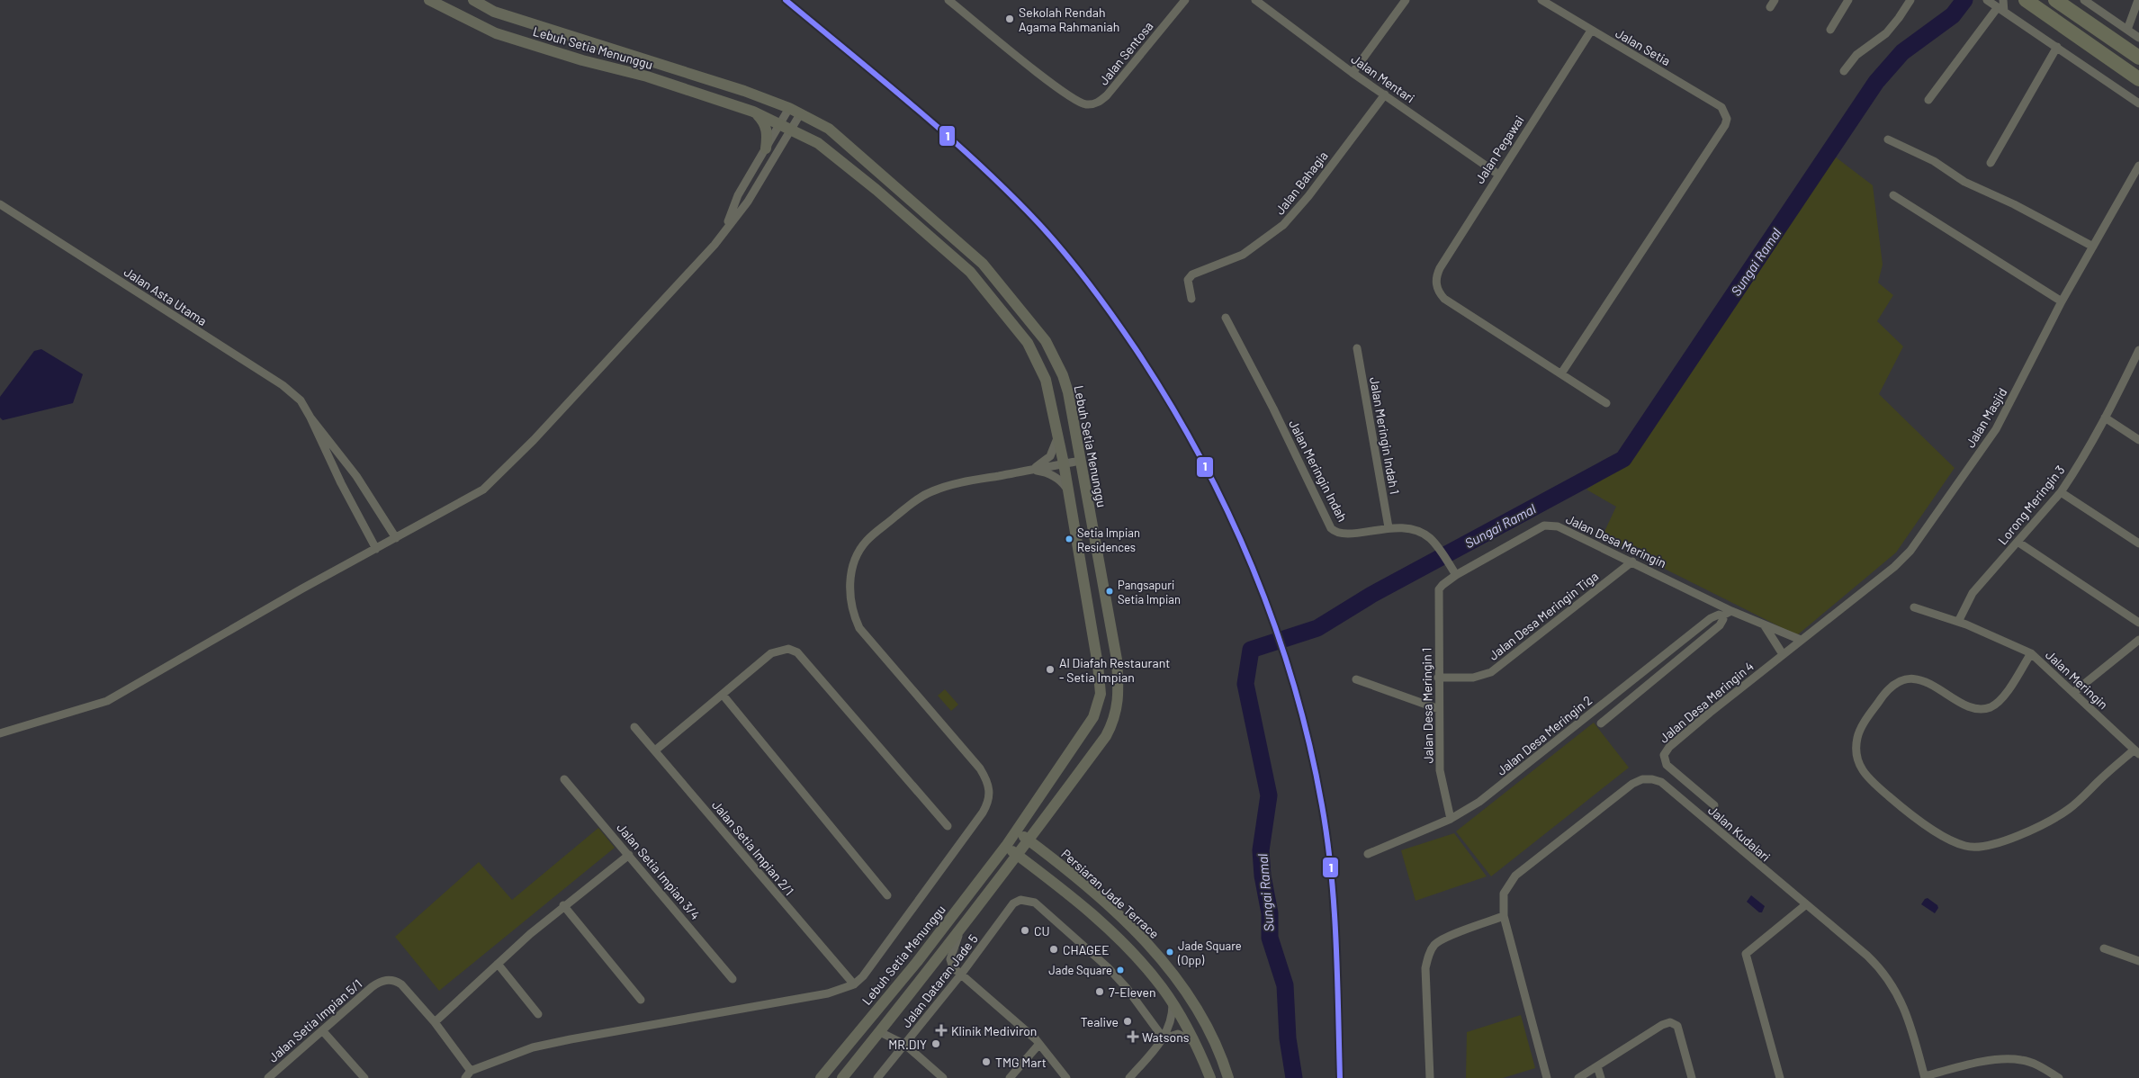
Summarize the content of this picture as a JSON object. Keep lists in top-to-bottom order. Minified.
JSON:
{"streets":{"street":["Jalan Setia","Lebuh Setia Menunggu","Jalan Sentosa","Jalan Mentari","Jalan Pegawai","Jalan Bahagia","Jalan Asta Utama","Jalan Masjid","Jalan Meringin Indah 1","Jalan Meringin Indah","Lorong Meringin 3","Jalan Desa Meringin","Jalan Desa Meringin Tiga","Jalan Meringin","Jalan Desa Meringin 4","Jalan Desa Meringin 1","Jalan Desa Meringin 2","Jalan Kudalari","Jalan Setia Impian 2/1","Jalan Setia Impian 3/4","Persiaran Jade Terrace","Jalan Dataran Jade 5","Jalan Setia Impian 5/1"]},"crossings":[["Jalan Setia","Jalan Pegawai"],["Lebuh Setia Menunggu","Persiaran Jade Terrace"],["Jalan Mentari","Jalan Pegawai"],["Jalan Mentari","Jalan Bahagia"],["Jalan Masjid","Jalan Desa Meringin"],["Jalan Masjid","Jalan Desa Meringin 4"],["Jalan Meringin Indah 1","Jalan Meringin Indah"],["Jalan Meringin Indah","Jalan Desa Meringin"],["Lorong Meringin 3","Jalan Meringin"],["Jalan Desa Meringin","Jalan Desa Meringin Tiga"],["Jalan Desa Meringin","Jalan Desa Meringin 4"],["Jalan Desa Meringin","Jalan Desa Meringin 1"],["Jalan Desa Meringin","Jalan Desa Meringin 2"],["Jalan Desa Meringin Tiga","Jalan Desa Meringin 1"],["Jalan Desa Meringin 1","Jalan Desa Meringin 2"]],"water":["Sungai Ramal"],"places":{"other":["Sekolah Rendah Agama Rahmaniah","Setia Impian Residences","Pangsapuri Setia Impian","Al Diafah Restaurant - Setia Impian","CU","CHAGEE","Jade Square (Opp)","Jade Square","7-Eleven","Tealive","MR.DIY","TMG Mart"],"health":["Klinik Mediviron","Watsons"]},"lines":["rail line 1"]}
